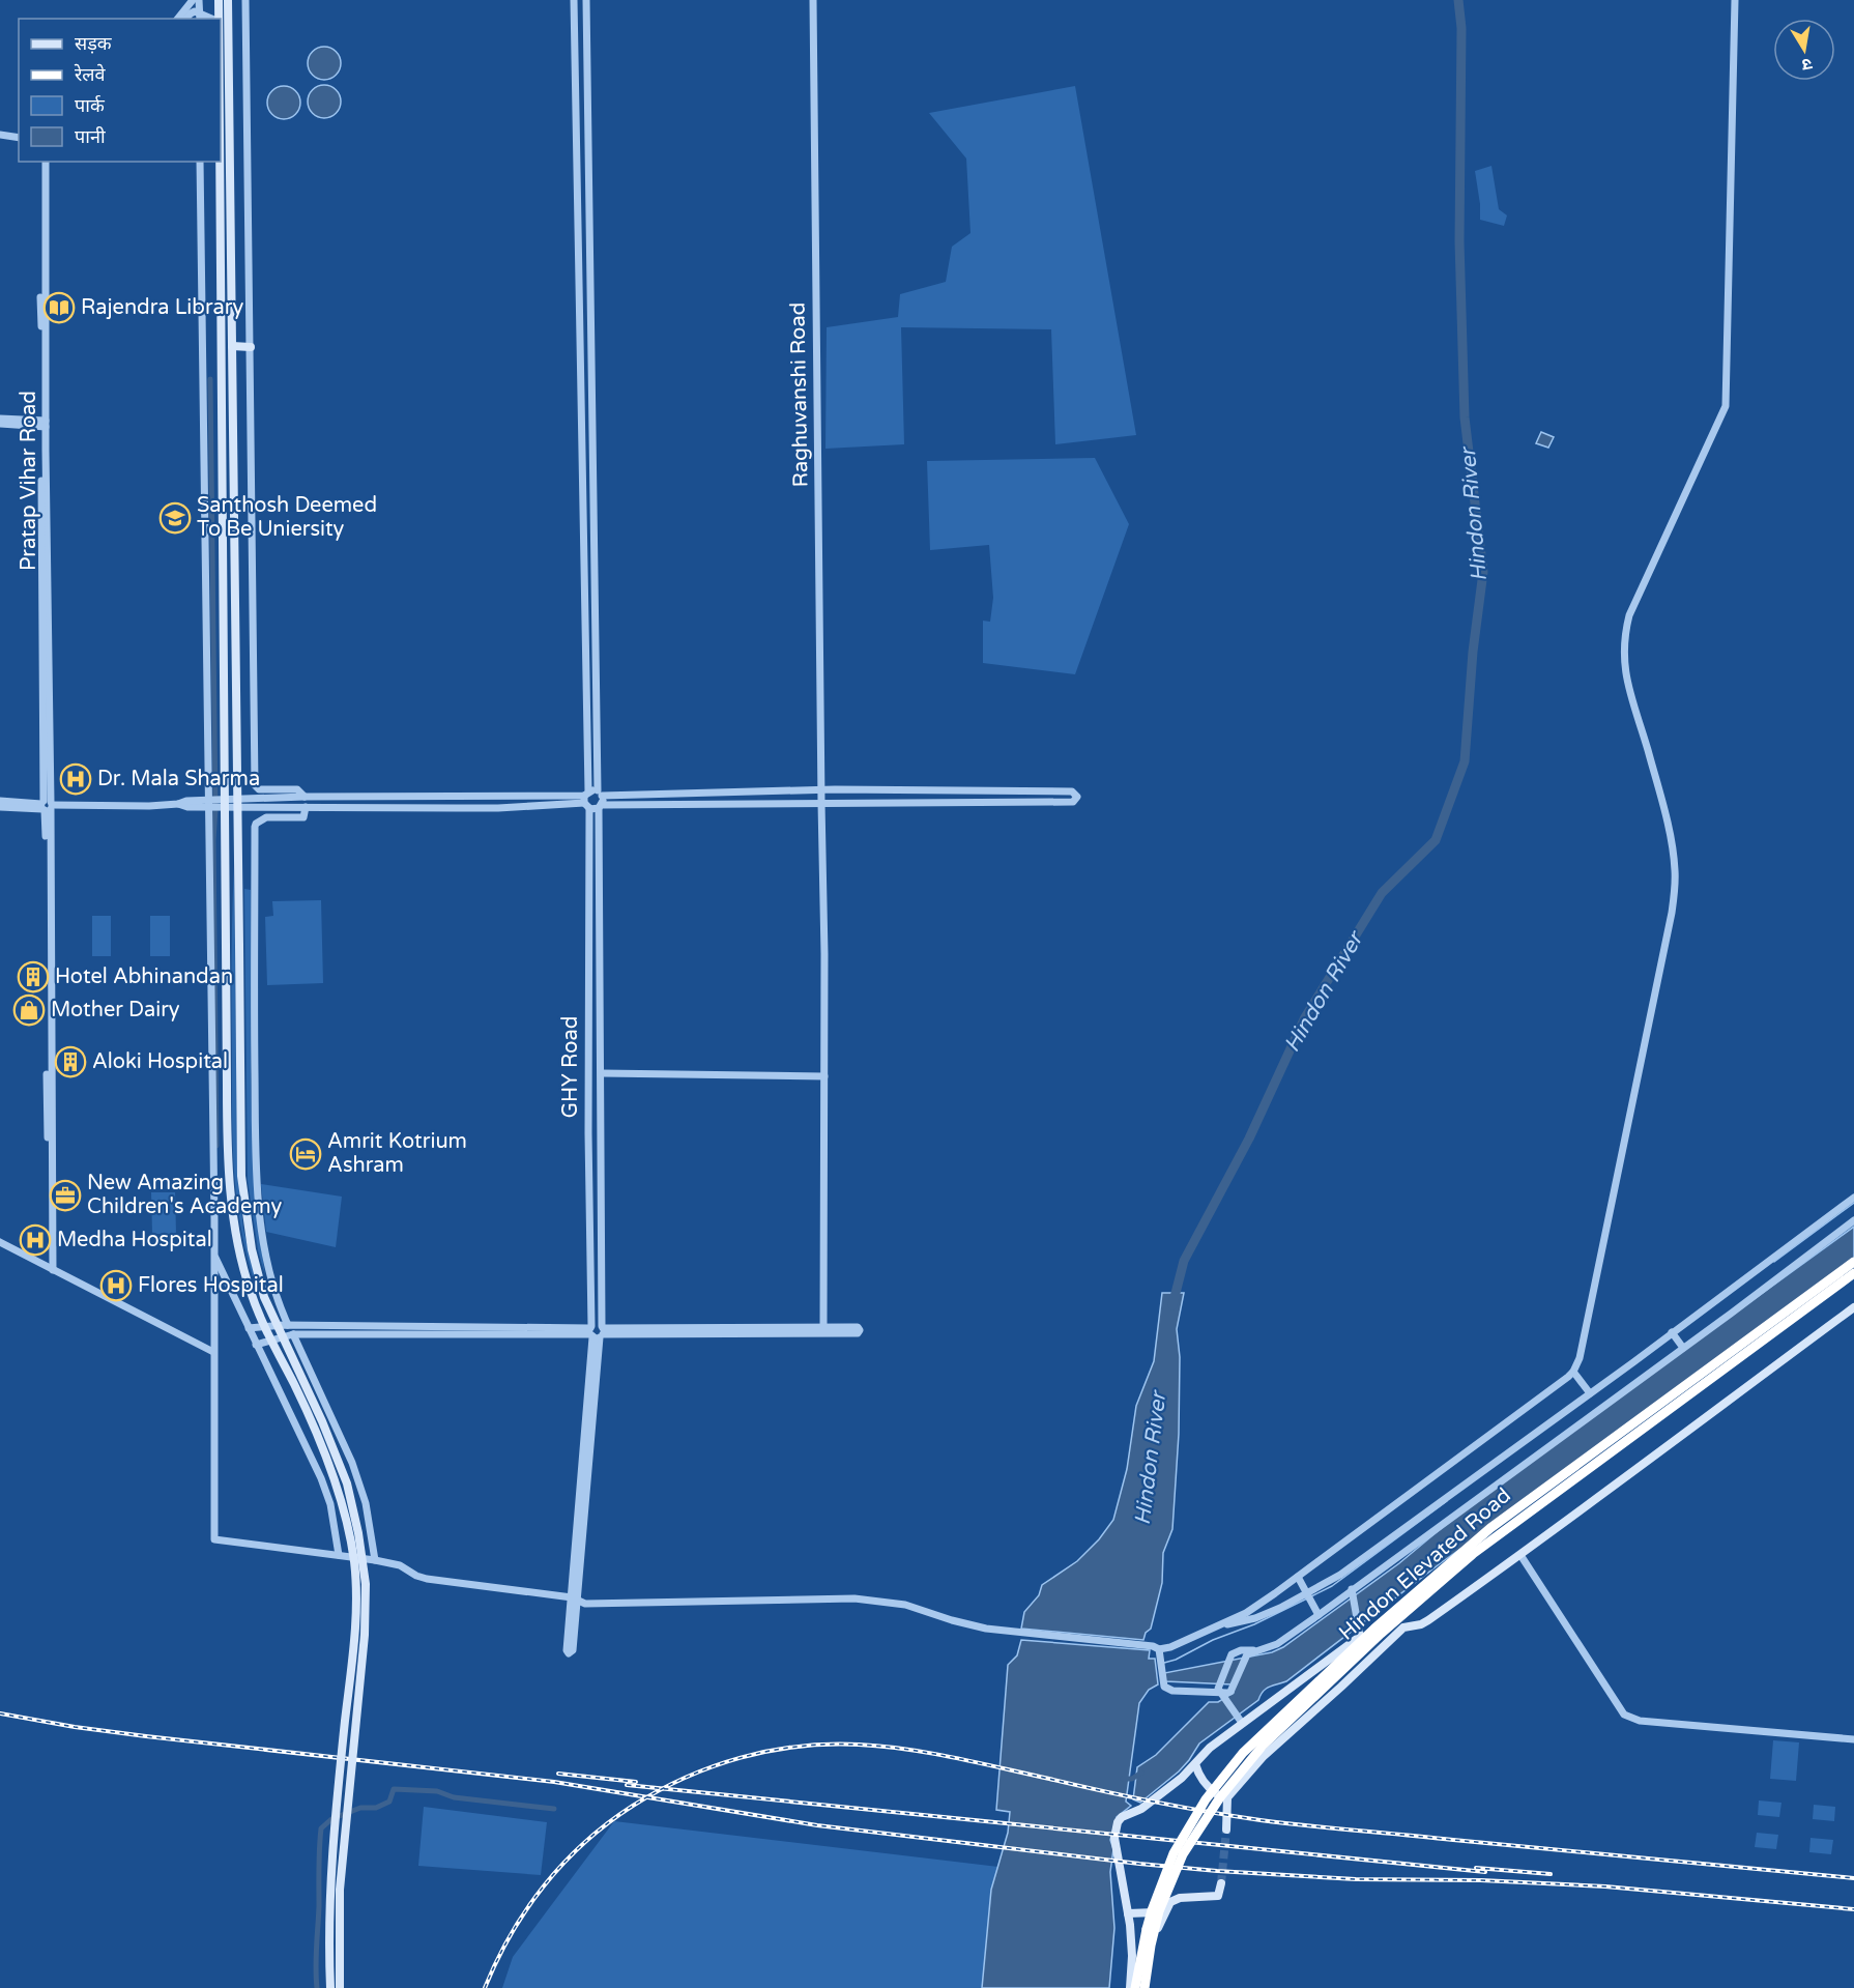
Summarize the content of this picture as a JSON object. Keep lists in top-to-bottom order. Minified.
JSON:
{"streets":{"highway":["Hindon Elevated Road"],"street":["Raghuvanshi Road","Pratap Vihar Road","GHY Road"]},"water":["Hindon River"],"places":{"library":["Rajendra Library"],"school or university":["Santhosh Deemed To Be Uniersity"],"hospital":["Dr. Mala Sharma","Medha Hospital","Flores Hospital"],"building":["Hotel Abhinandan","Aloki Hospital"],"shop":["Mother Dairy"],"hotel":["Amrit Kotrium Ashram"],"office":["New Amazing Children's Academy"]},"legend":["सड़क","रेलवे","पार्क","पानी"],"north":"bottom"}
